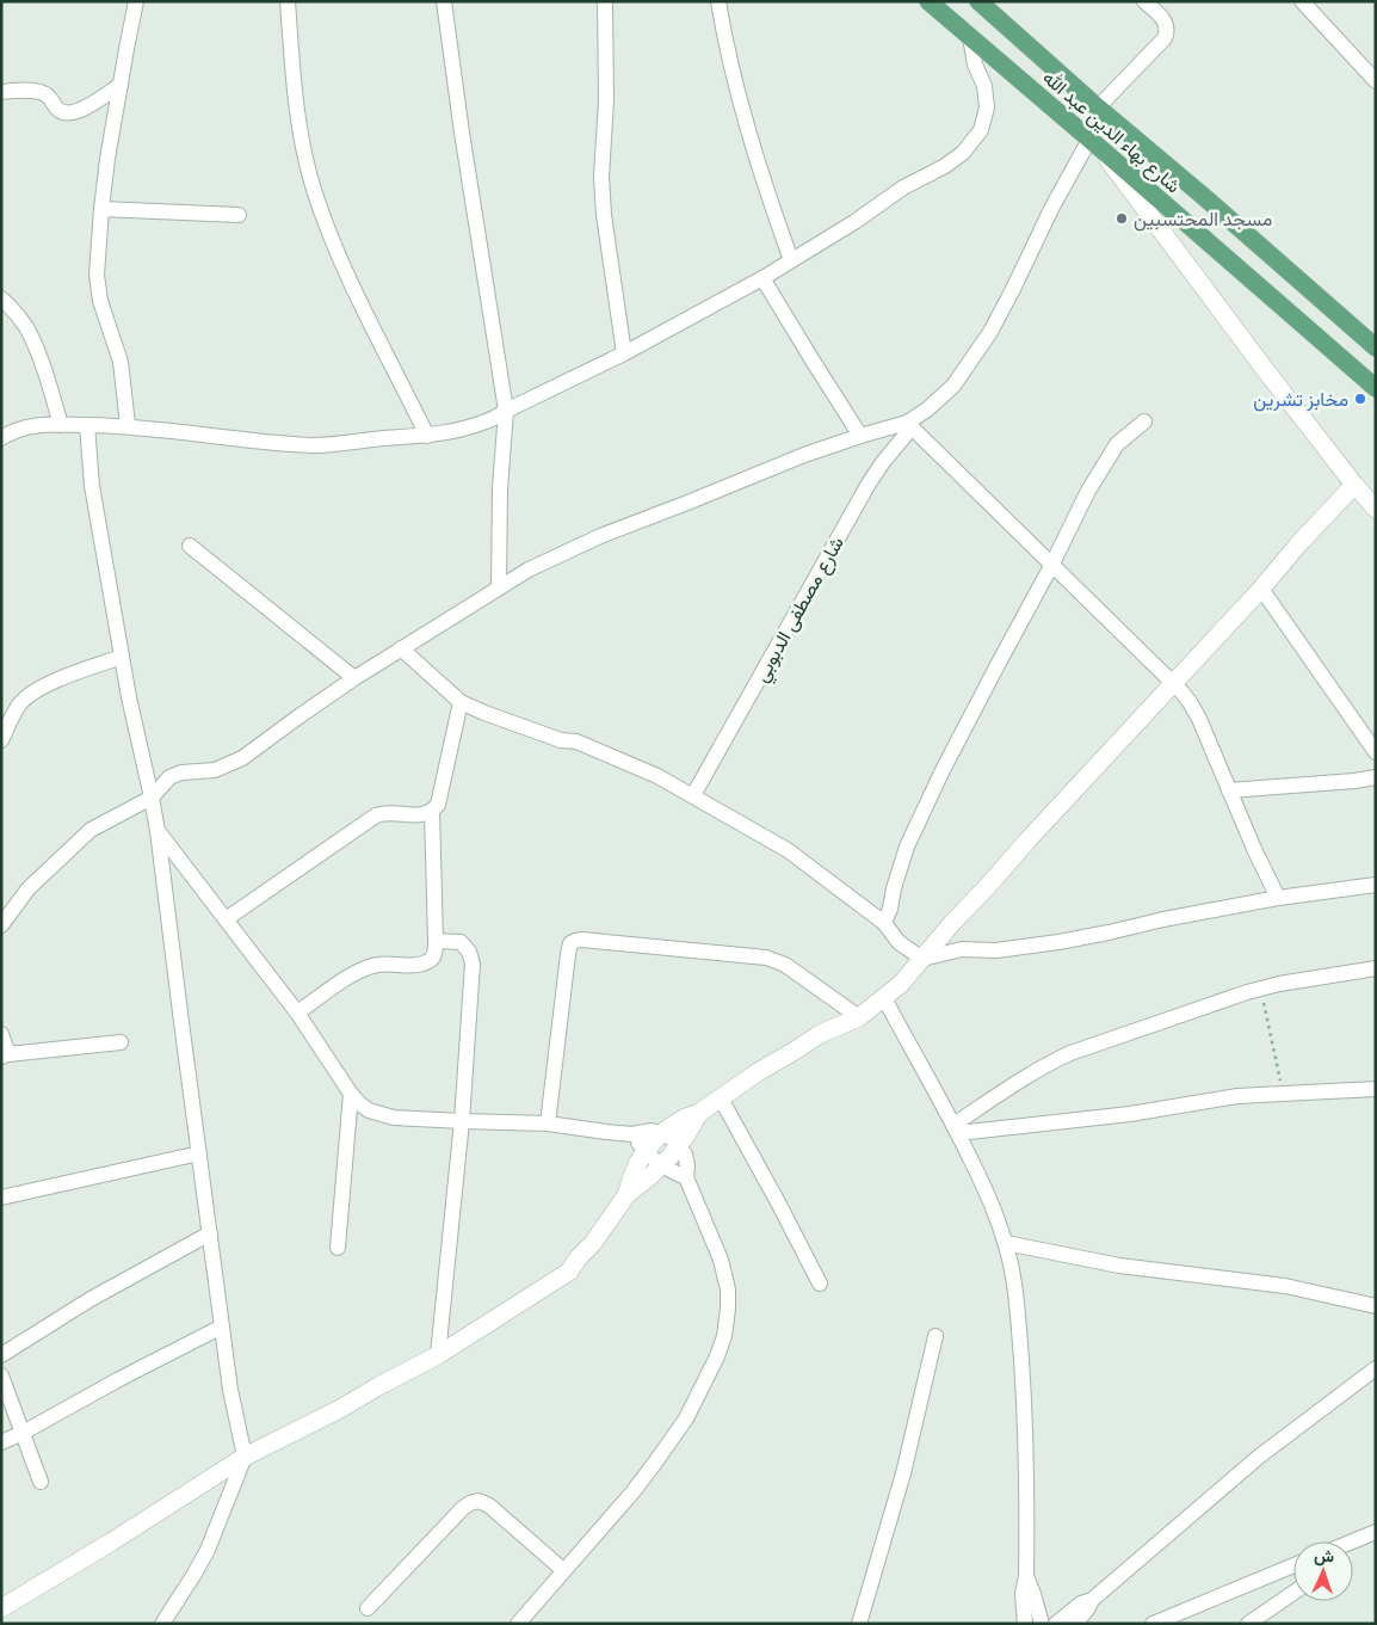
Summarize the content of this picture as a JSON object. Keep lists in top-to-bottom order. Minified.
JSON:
{"streets":{"main road":["شارع بهاء الدين عبد الله"],"street":["شارع مصطفى الدبوبي"]},"places":["مسجد المحتسبين","مخابز تشرين"],"north":"top"}
